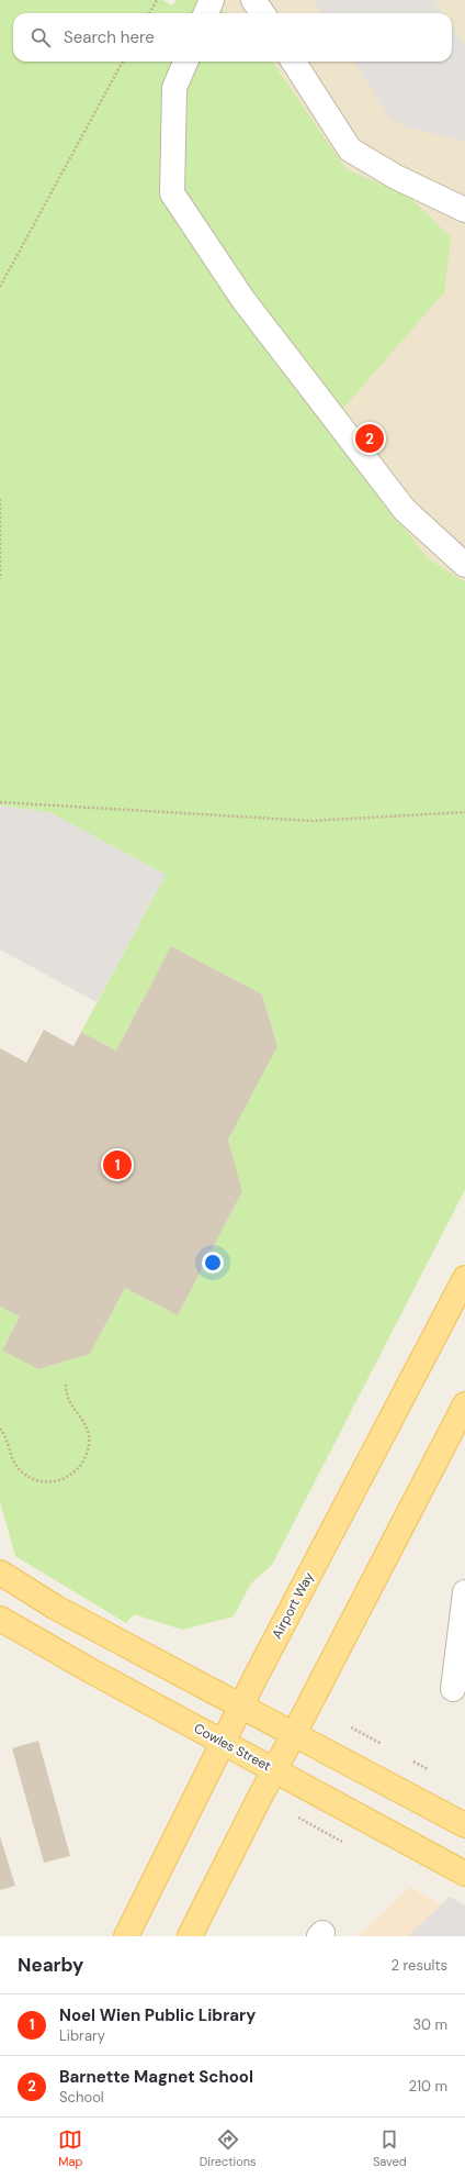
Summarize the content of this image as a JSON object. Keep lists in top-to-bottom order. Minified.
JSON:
{"streets":{"main road":["Airport Way","Cowles Street"]},"crossings":[["Airport Way","Cowles Street"]],"page":{"search":"Search here","pins":["2","1"],"heading":["Nearby","2 results"],"list":[{"mark":"1","name":"Noel Wien Public Library","note":"Library","value":"30 m"},{"mark":"2","name":"Barnette Magnet School","note":"School","value":"210 m"}],"nav":["Map","Directions","Saved"]}}
